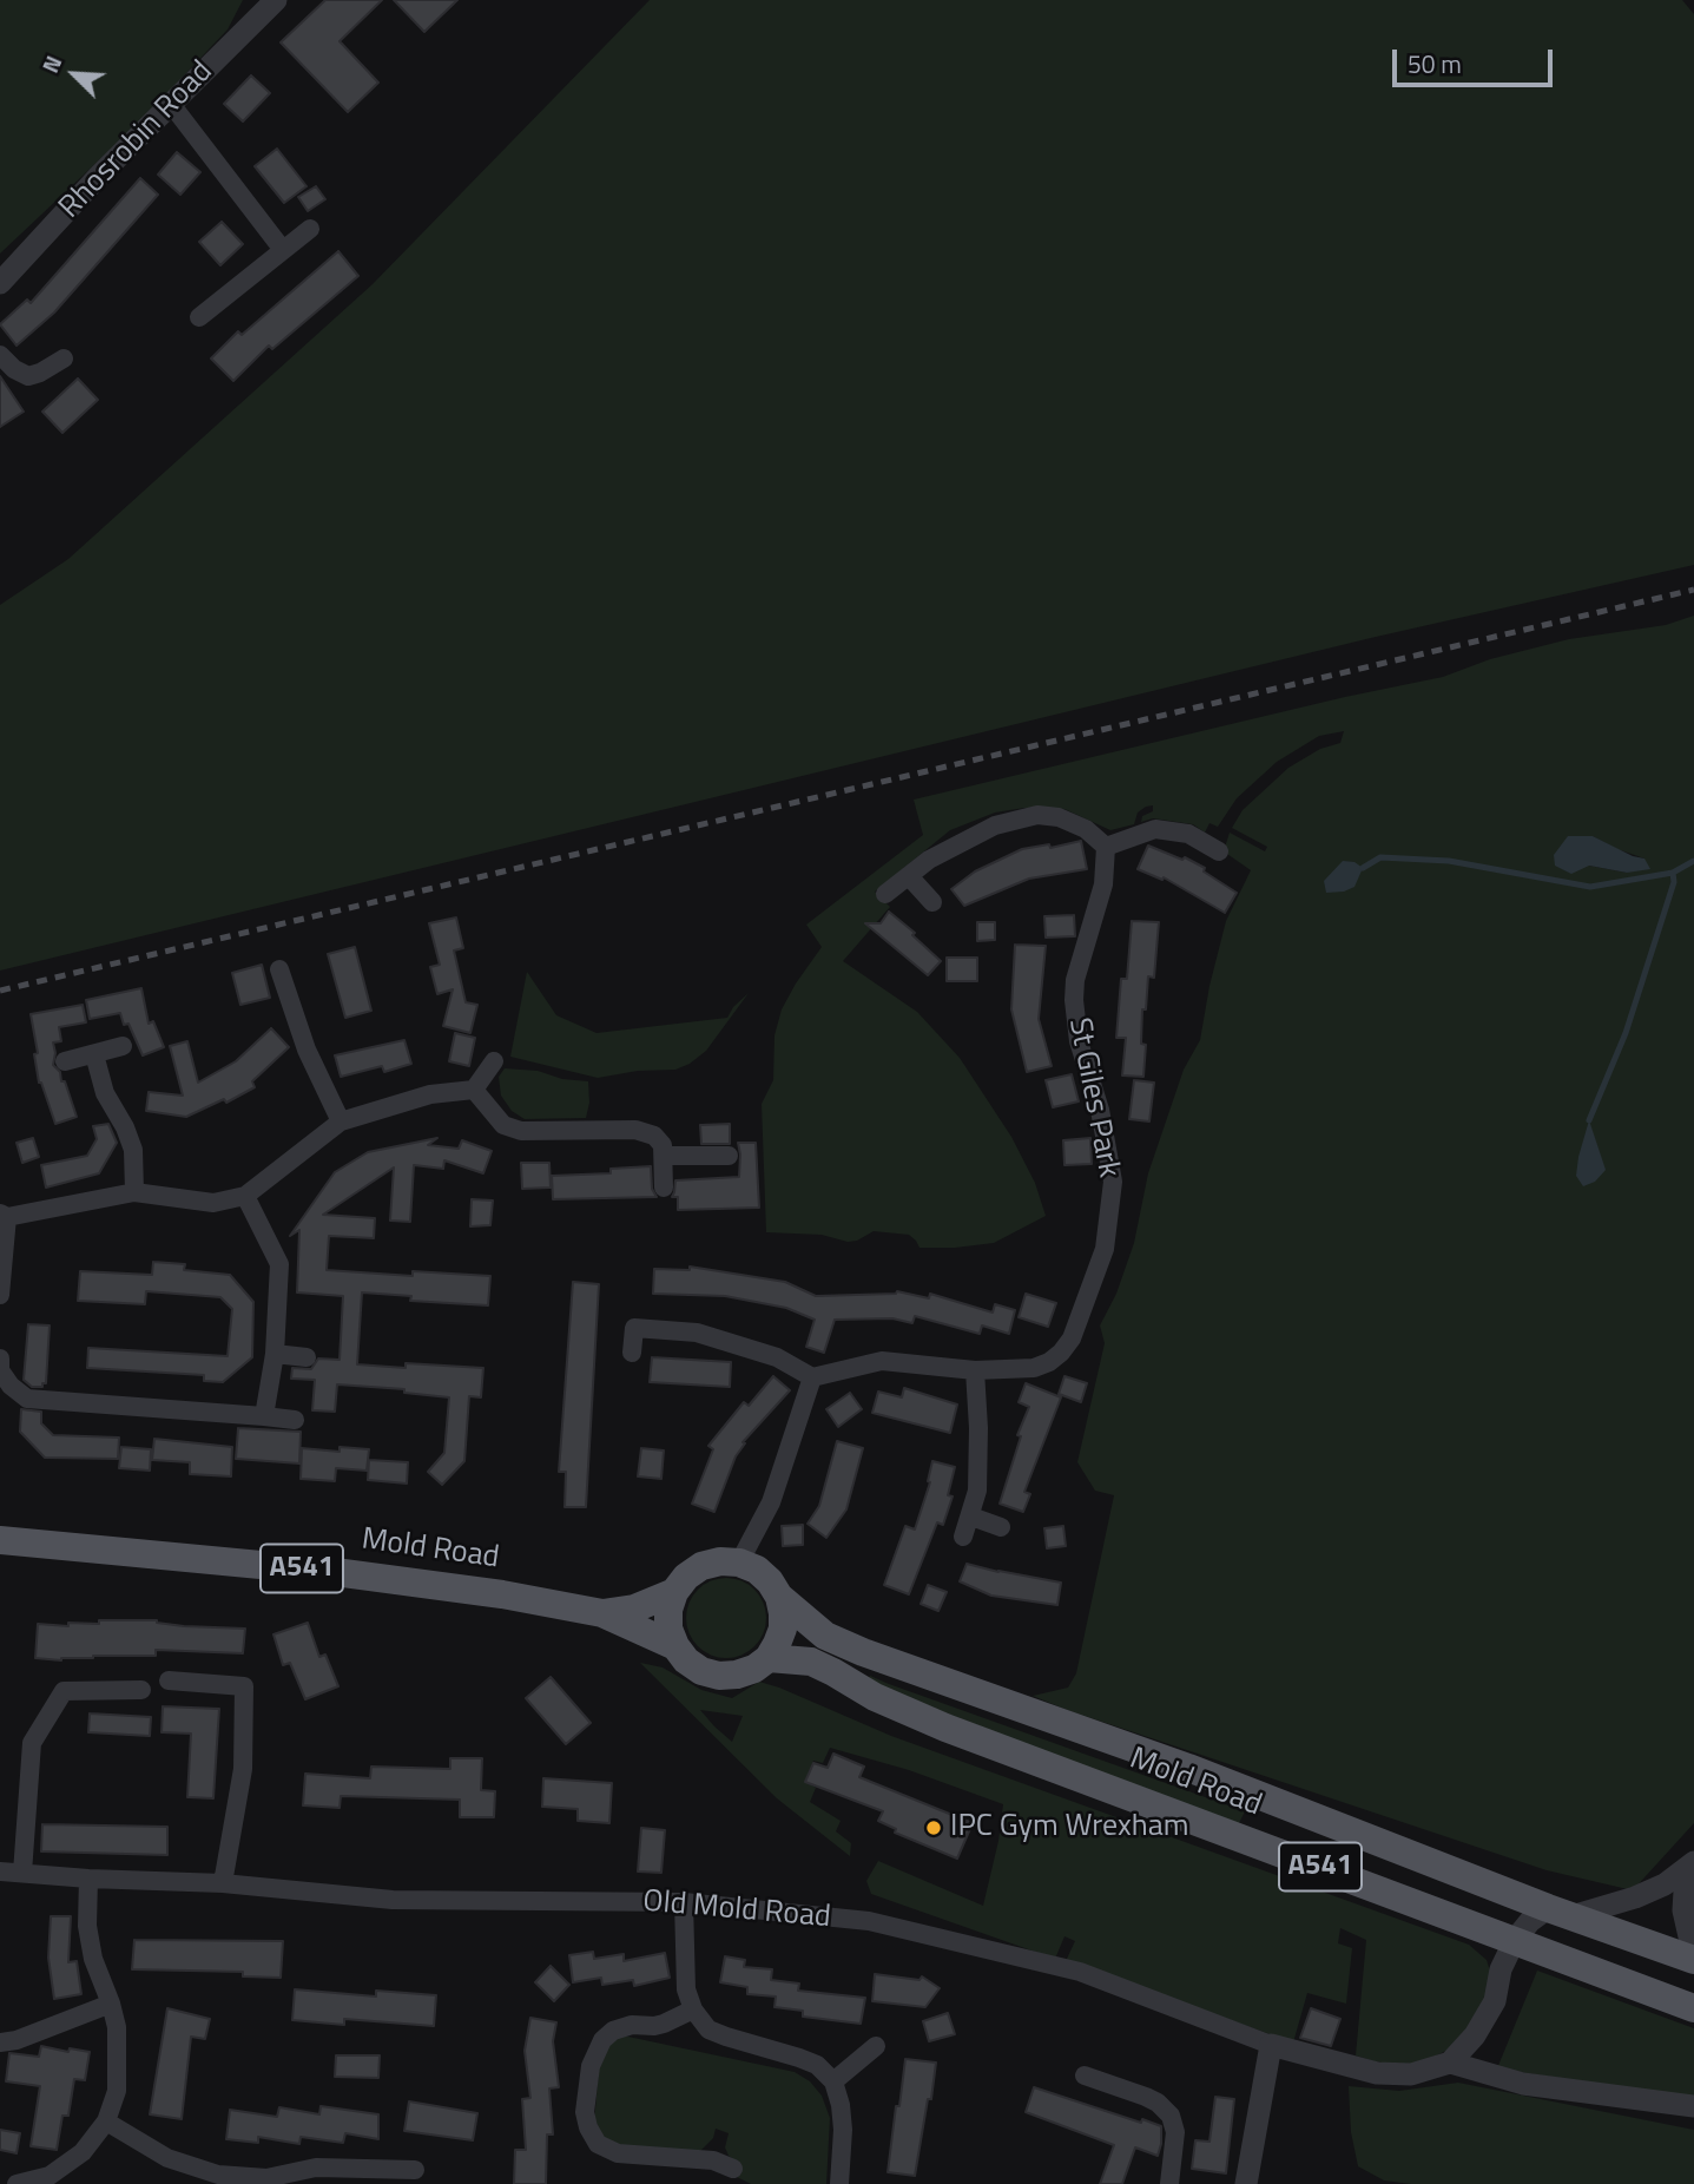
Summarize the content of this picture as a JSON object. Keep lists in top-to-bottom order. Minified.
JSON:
{"streets":{"main road":["Mold Road","A541"],"street":["Rhosrobin Road","St Giles Park","Old Mold Road"]},"places":["IPC Gym Wrexham"],"scale_bar":"50 m","north":"top left"}
